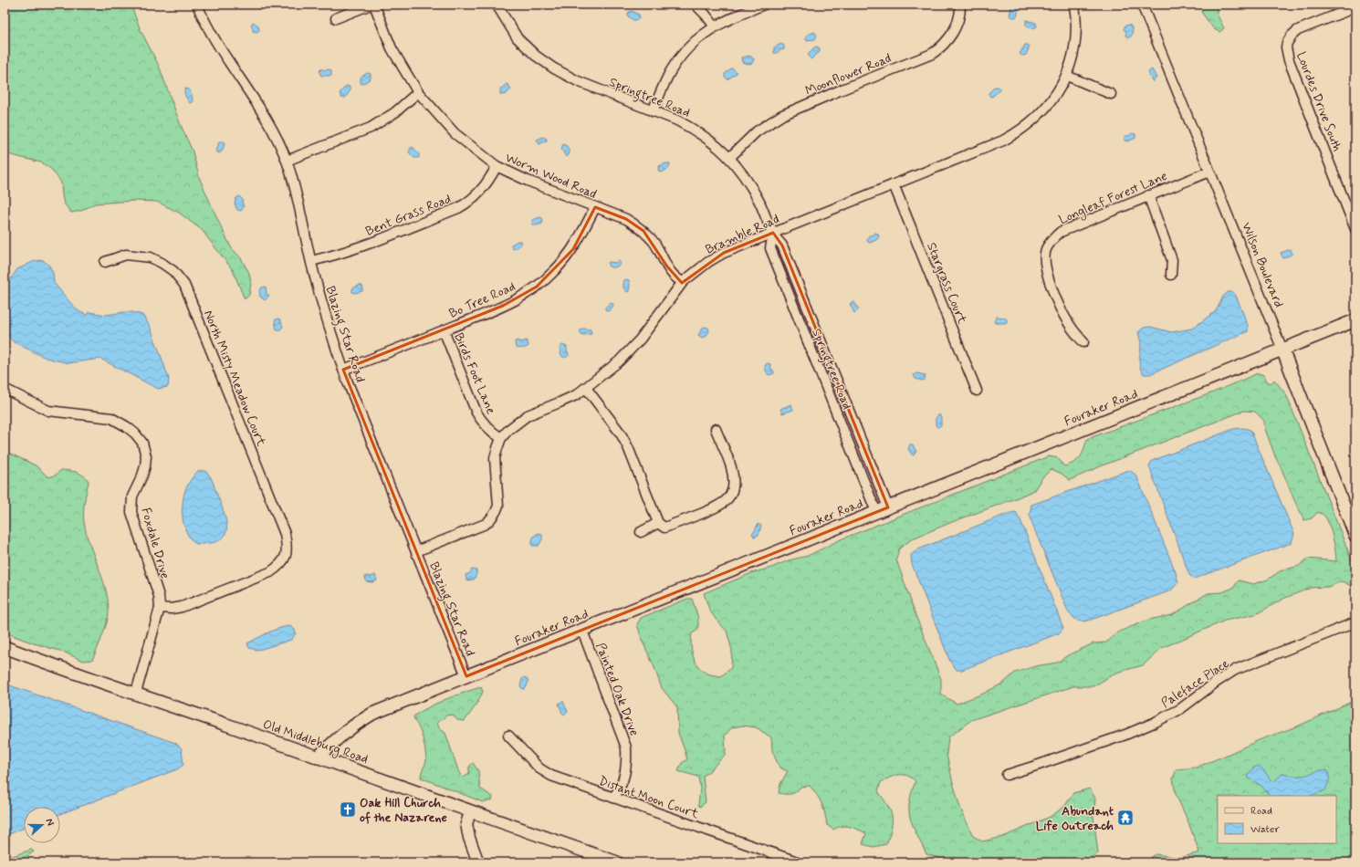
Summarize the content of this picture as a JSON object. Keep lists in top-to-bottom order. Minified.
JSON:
{"streets":{"main road":["Wilson Boulevard","Fouraker Road","Old Middleburg Road"],"street":["Moonflower Road","Springtree Road","Lourdes Drive South","Worm Wood Road","Longleaf Forest Lane","Bent Grass Road","Bramble Road","Stargrass Court","Bo Tree Road","Blazing Star Road","Birds Foot Lane","North Misty Meadow Court","Foxdale Drive","Paleface Place","Painted Oak Drive","Distant Moon Court"]},"crossings":[["Moonflower Road","Springtree Road"],["Springtree Road","Bramble Road"],["Springtree Road","Fouraker Road"],["Worm Wood Road","Bent Grass Road"],["Worm Wood Road","Bramble Road"],["Worm Wood Road","Bo Tree Road"],["Longleaf Forest Lane","Wilson Boulevard"],["Bent Grass Road","Blazing Star Road"],["Bramble Road","Stargrass Court"],["Bramble Road","Blazing Star Road"],["Bramble Road","Birds Foot Lane"],["Wilson Boulevard","Fouraker Road"],["Bo Tree Road","Blazing Star Road"],["Bo Tree Road","Birds Foot Lane"],["Blazing Star Road","Fouraker Road"],["North Misty Meadow Court","Foxdale Drive"],["Fouraker Road","Painted Oak Drive"],["Fouraker Road","Old Middleburg Road"],["Foxdale Drive","Old Middleburg Road"],["Painted Oak Drive","Distant Moon Court"]],"places":{"church":["Oak Hill Church of the Nazarene"],"temple":["Abundant Life Outreach"]},"legend":["Road","Water"],"north":"right"}
